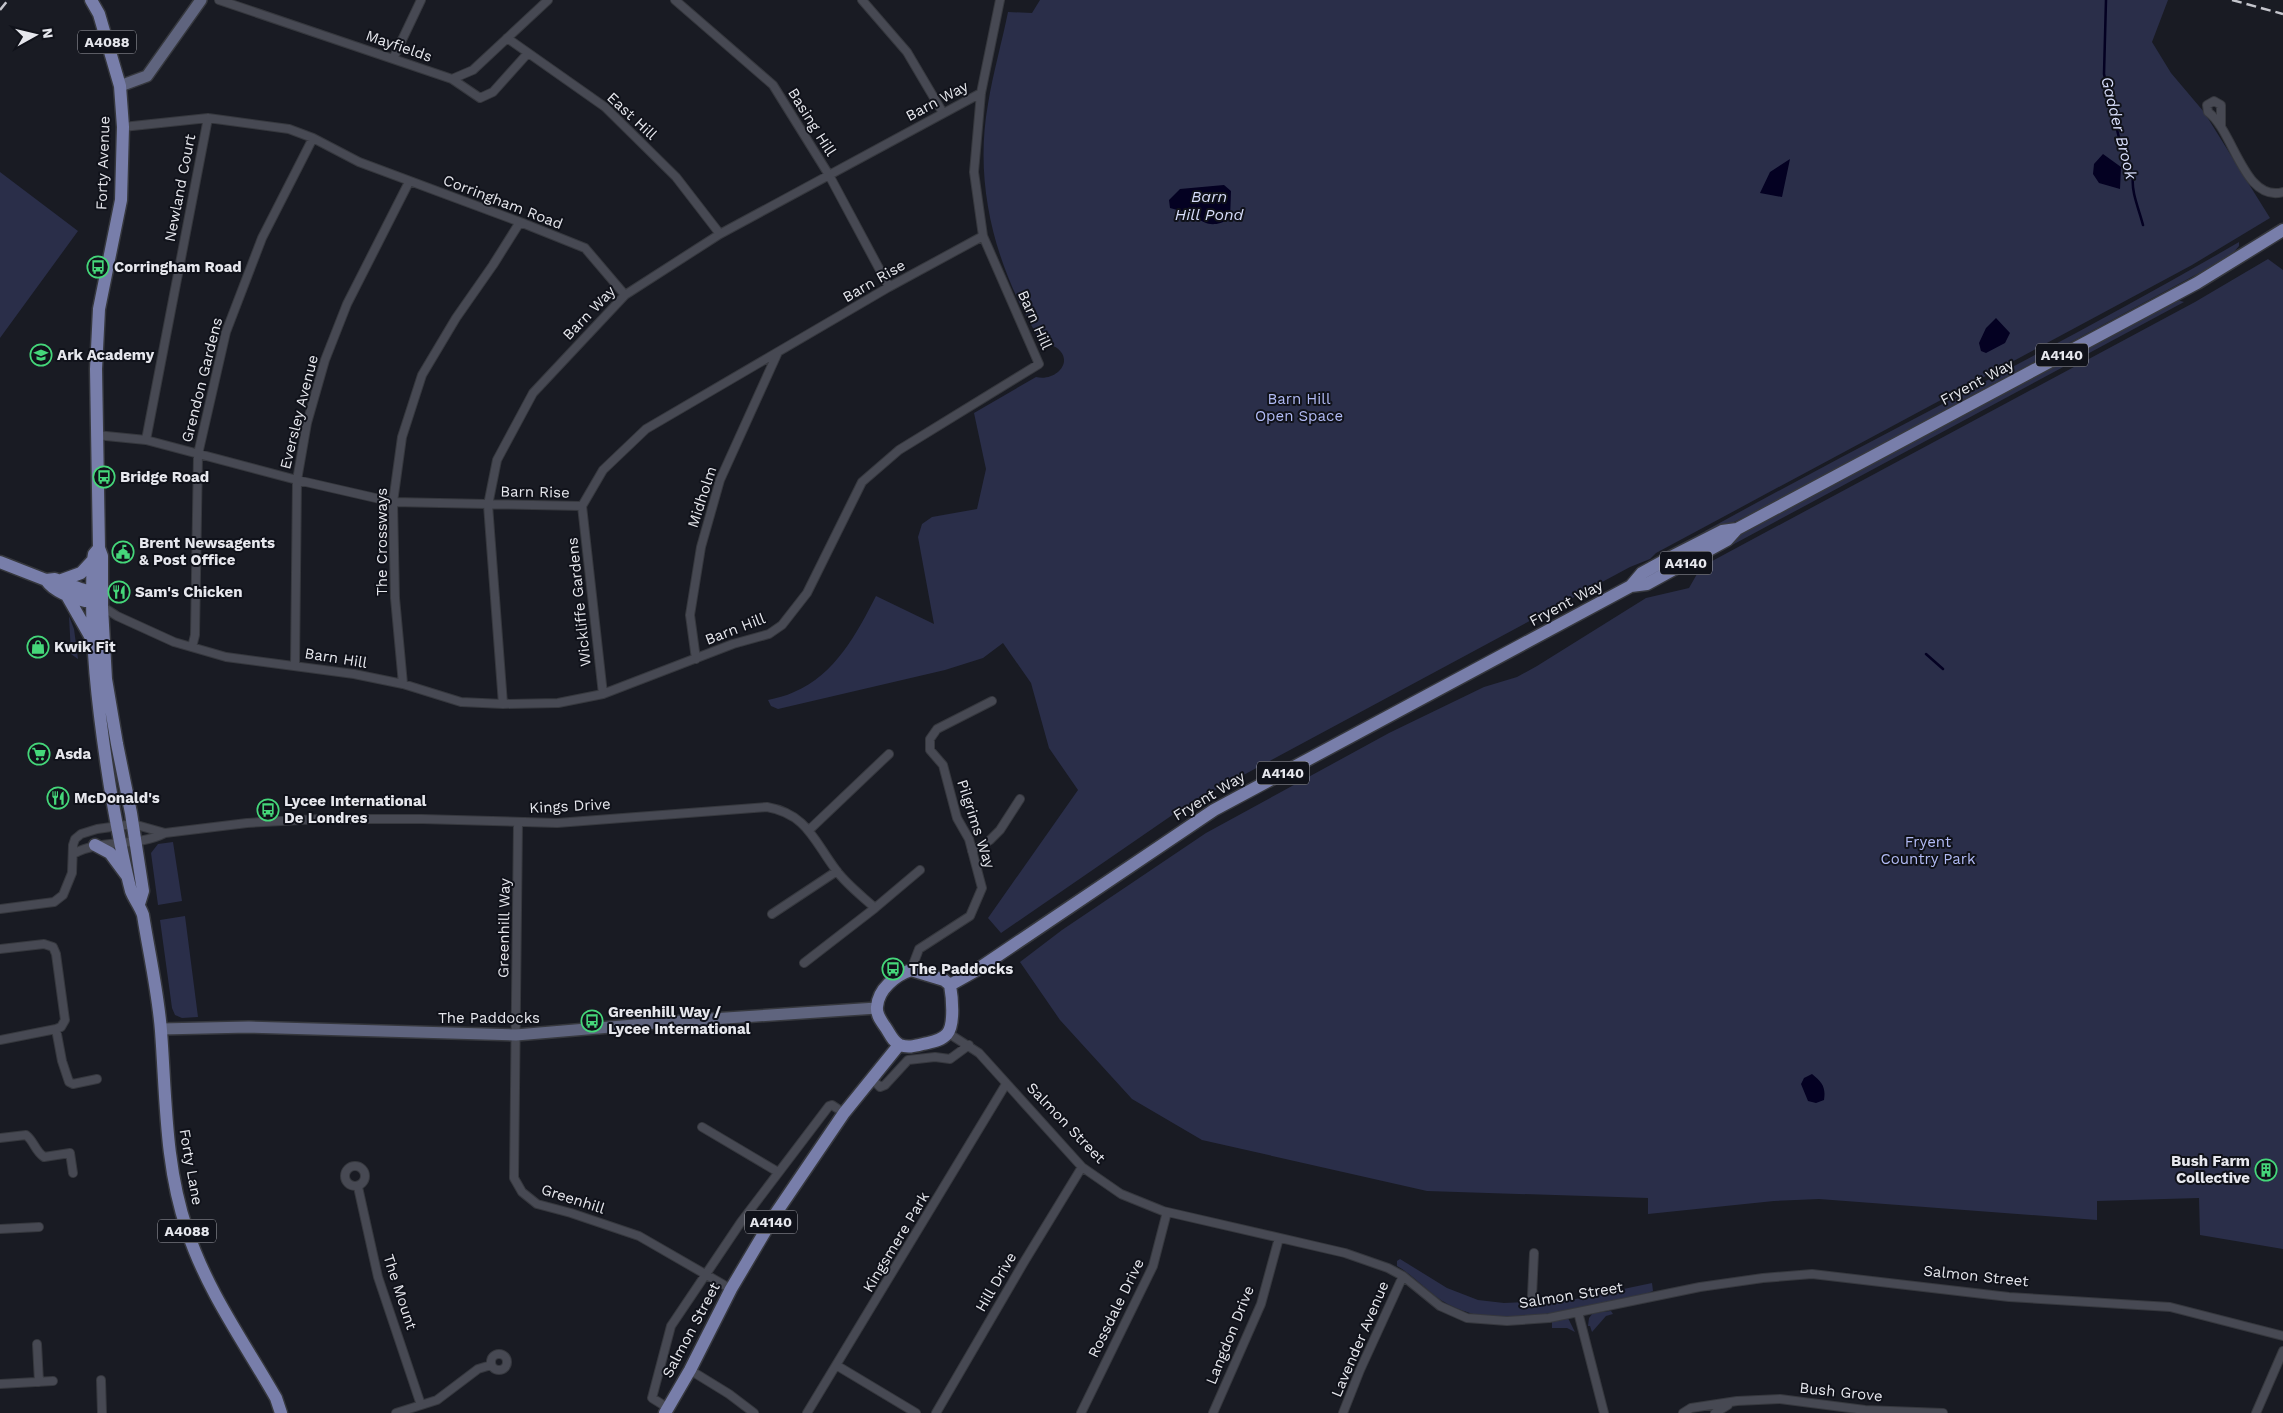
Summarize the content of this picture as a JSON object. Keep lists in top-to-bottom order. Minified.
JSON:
{"streets":{"main road":["A4088","Forty Avenue","A4140","Fryent Way","Salmon Street","Forty Lane"],"street":["Mayfields","Barn Way","East Hill","Basing Hill","Newland Court","Corringham Road","Barn Rise","Barn Hill","Grendon Gardens","Eversley Avenue","Midholm","The Crossways","Wickliffe Gardens","Kings Drive","Pilgrims Way","Greenhill Way","The Paddocks","Greenhill","Kingsmere Park","Hill Drive","The Mount","Rossdale Drive","Langdon Drive","Lavender Avenue","Bush Grove"]},"crossings":[["A4088","Forty Avenue"],["A4088","Barn Hill"],["Mayfields","East Hill"],["Barn Way","East Hill"],["Barn Way","Basing Hill"],["Barn Way","Corringham Road"],["Barn Way","Barn Rise"],["Barn Way","Barn Hill"],["Basing Hill","Barn Rise"],["Forty Avenue","Corringham Road"],["Forty Avenue","Barn Rise"],["Forty Avenue","Barn Hill"],["Newland Court","Corringham Road"],["Newland Court","Barn Rise"],["Corringham Road","Grendon Gardens"],["Corringham Road","Eversley Avenue"],["Corringham Road","The Crossways"],["Barn Rise","Barn Hill"],["Barn Rise","Grendon Gardens"],["Barn Rise","Eversley Avenue"],["Barn Rise","Midholm"],["Barn Rise","The Crossways"],["Barn Rise","Wickliffe Gardens"],["Barn Hill","Grendon Gardens"],["Barn Hill","Eversley Avenue"],["Barn Hill","Midholm"],["Barn Hill","The Crossways"],["Barn Hill","Wickliffe Gardens"],["Fryent Way","Pilgrims Way"],["Fryent Way","The Paddocks"],["Fryent Way","Salmon Street"],["Kings Drive","Greenhill Way"],["Pilgrims Way","The Paddocks"],["Pilgrims Way","Salmon Street"],["Greenhill Way","The Paddocks"],["Greenhill Way","Greenhill"],["The Paddocks","Salmon Street"],["The Paddocks","Forty Lane"],["The Paddocks","Greenhill"],["Salmon Street","Greenhill"],["Salmon Street","Kingsmere Park"],["Salmon Street","Hill Drive"],["Salmon Street","Rossdale Drive"],["Salmon Street","Langdon Drive"],["Salmon Street","Lavender Avenue"]],"water":["Gadder Brook","Barn Hill Pond"],"parks":["Barn Hill Open Space","Fryent Country Park"],"places":{"bus stop":["Corringham Road","Bridge Road","Lycee International De Londres","The Paddocks","Greenhill Way / Lycee International"],"school or university":["Ark Academy"],"public building":["Brent Newsagents & Post Office"],"restaurant":["Sam's Chicken","McDonald's"],"shop":["Kwik Fit"],"supermarket":["Asda"],"building":["Bush Farm Collective"]},"north":"right"}
